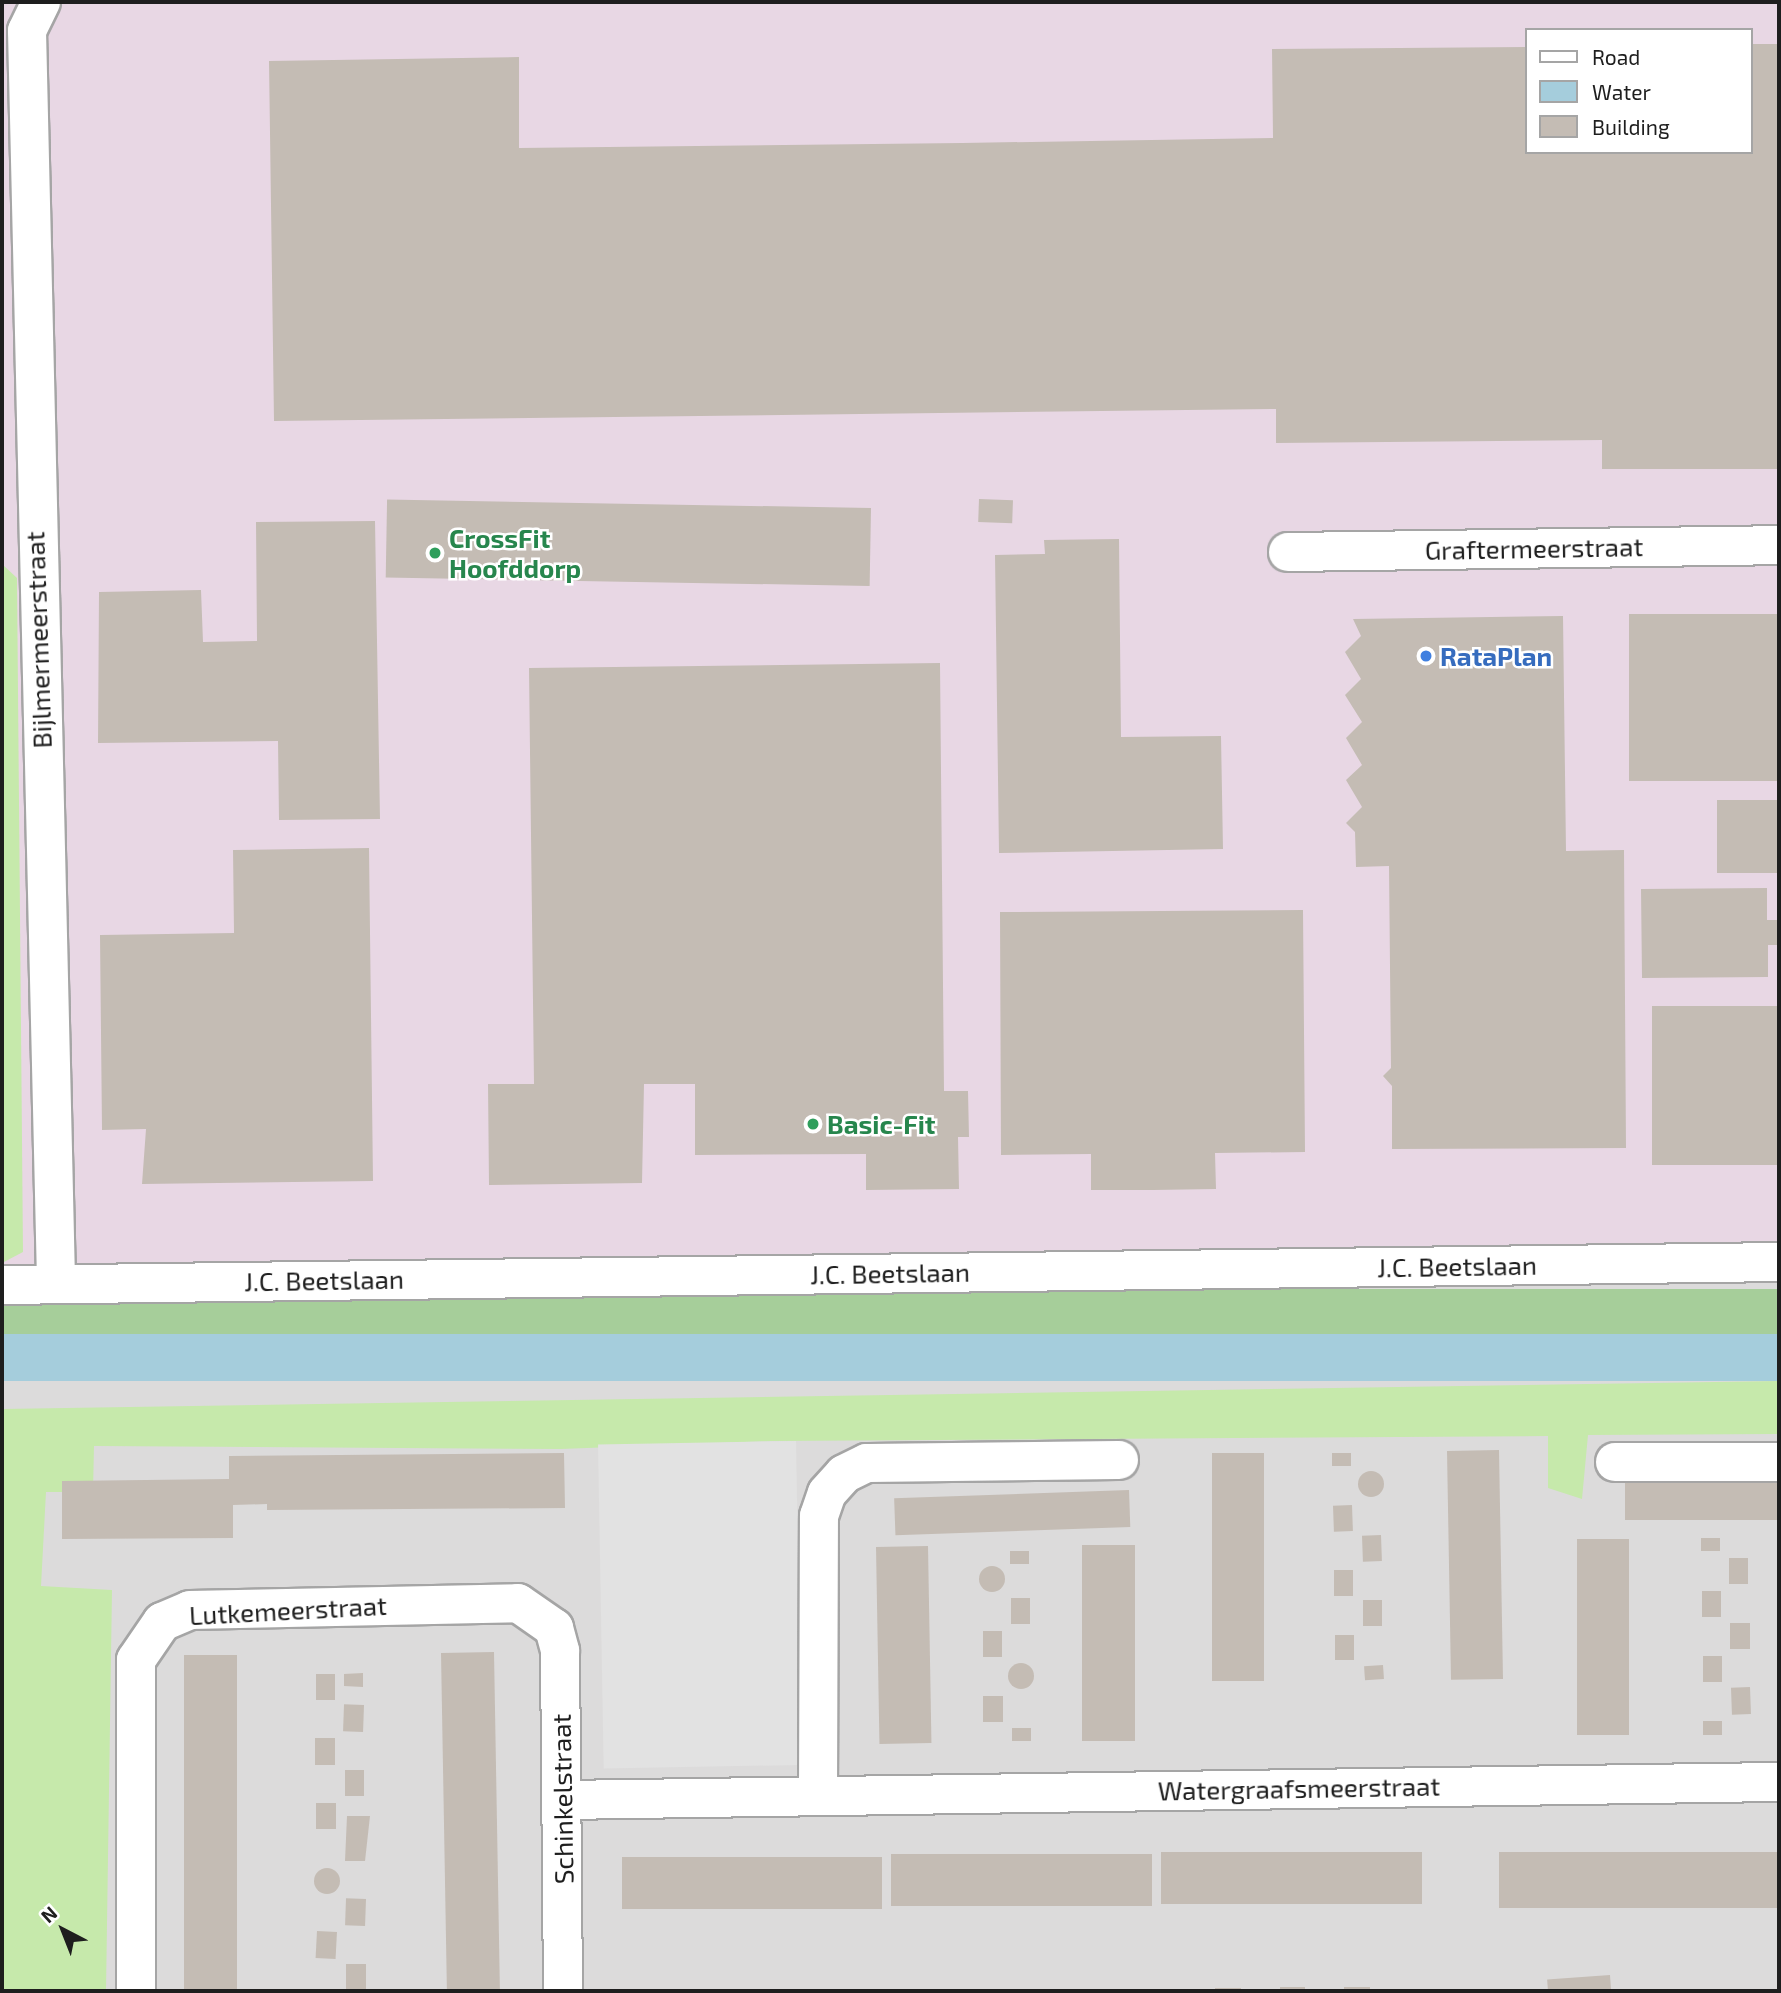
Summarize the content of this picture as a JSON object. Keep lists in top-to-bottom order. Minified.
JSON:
{"streets":{"street":["Graftermeerstraat","Bijlmermeerstraat","J.C. Beetslaan","Lutkemeerstraat","Watergraafsmeerstraat","Schinkelstraat"]},"crossings":[["Bijlmermeerstraat","J.C. Beetslaan"],["Lutkemeerstraat","Schinkelstraat"],["Watergraafsmeerstraat","Schinkelstraat"]],"places":["CrossFit Hoofddorp","RataPlan","Basic-Fit"],"legend":["Road","Water","Building"],"north":"top left"}
